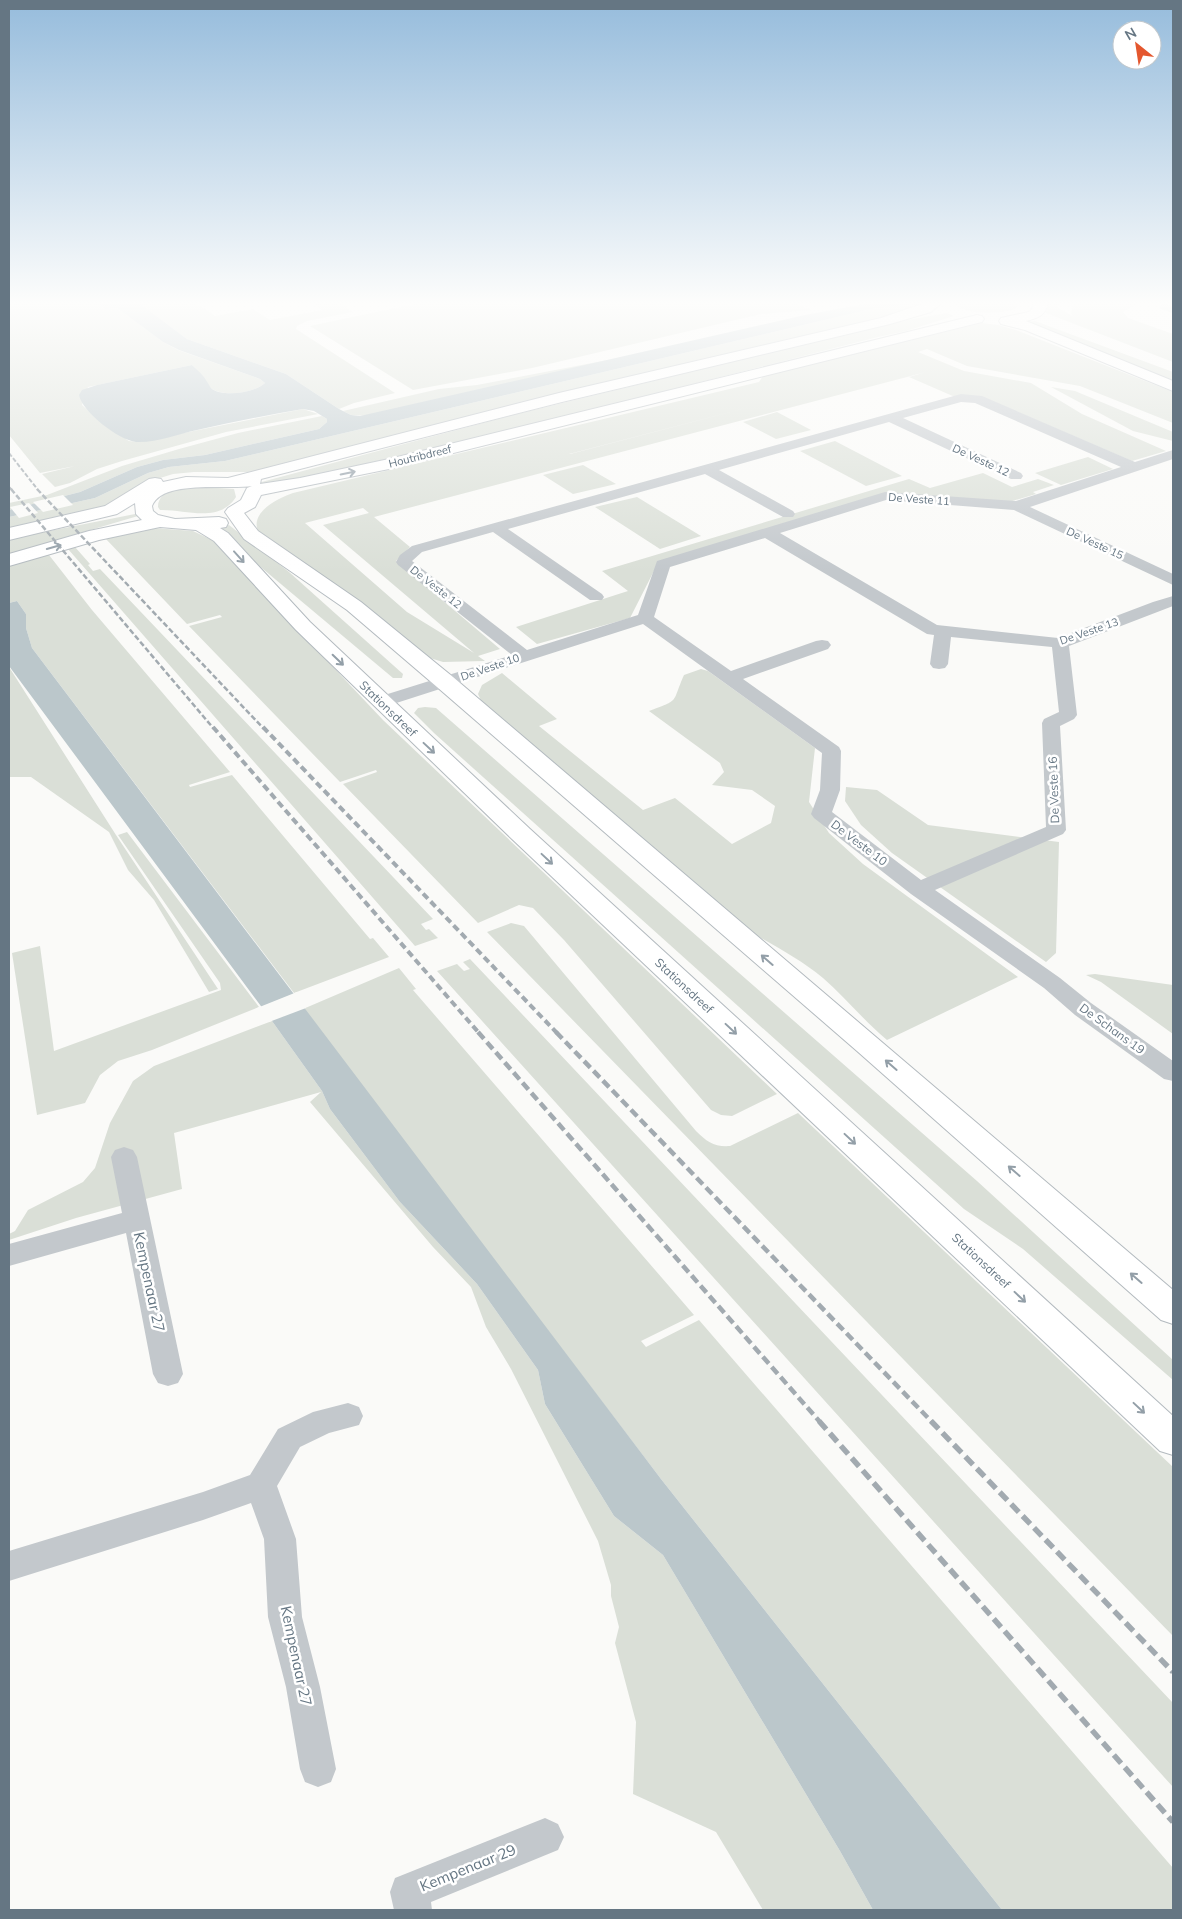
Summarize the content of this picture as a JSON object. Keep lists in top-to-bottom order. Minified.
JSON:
{"streets":{"main road":["Houtribdreef","Stationsdreef"],"street":["De Veste 12","De Veste 11","De Veste 15","De Veste 13","De Veste 10","De Veste 16","De Schans 19","Kempenaar 27","Kempenaar 29"]},"crossings":[["De Veste 12","De Veste 11"],["De Veste 12","De Veste 10"],["De Veste 11","De Veste 15"],["De Veste 11","De Veste 13"],["De Veste 11","De Veste 10"],["De Veste 13","De Veste 16"],["De Veste 10","Stationsdreef"],["De Veste 10","De Veste 16"],["De Veste 10","De Schans 19"]],"north":"top left"}
